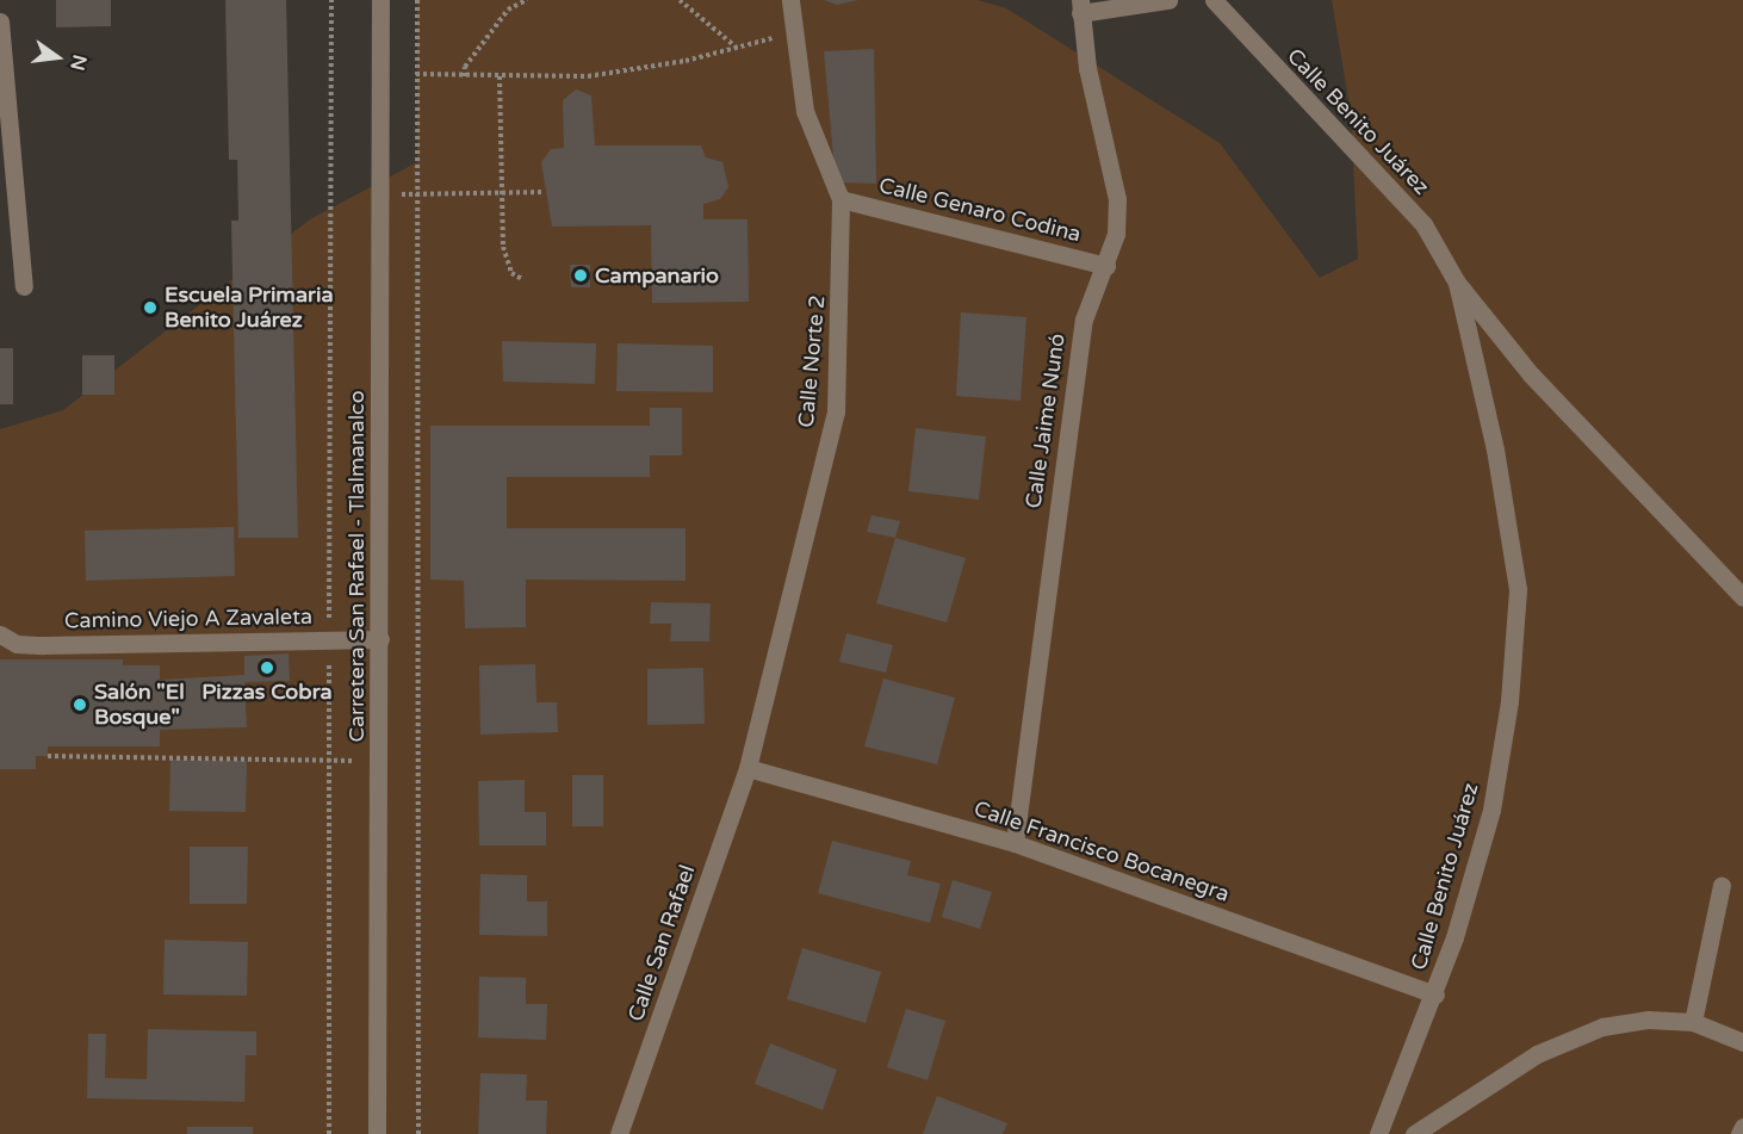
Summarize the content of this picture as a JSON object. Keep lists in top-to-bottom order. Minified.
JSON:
{"streets":{"street":["Calle Benito Juárez","Calle Genaro Codina","Calle Norte 2","Calle Jaime Nunó","Carretera San Rafael - Tlalmanalco","Camino Viejo A Zavaleta","Calle Francisco Bocanegra","Calle San Rafael"]},"crossings":[["Calle Benito Juárez","Calle Francisco Bocanegra"],["Calle Genaro Codina","Calle Norte 2"],["Calle Genaro Codina","Calle Jaime Nunó"],["Calle Norte 2","Calle Francisco Bocanegra"],["Calle Norte 2","Calle San Rafael"],["Calle Jaime Nunó","Calle Francisco Bocanegra"],["Carretera San Rafael - Tlalmanalco","Camino Viejo A Zavaleta"],["Calle Francisco Bocanegra","Calle San Rafael"]],"places":["Campanario","Escuela Primaria Benito Juárez","Pizzas Cobra","Salón \"El Bosque\""],"north":"right"}
